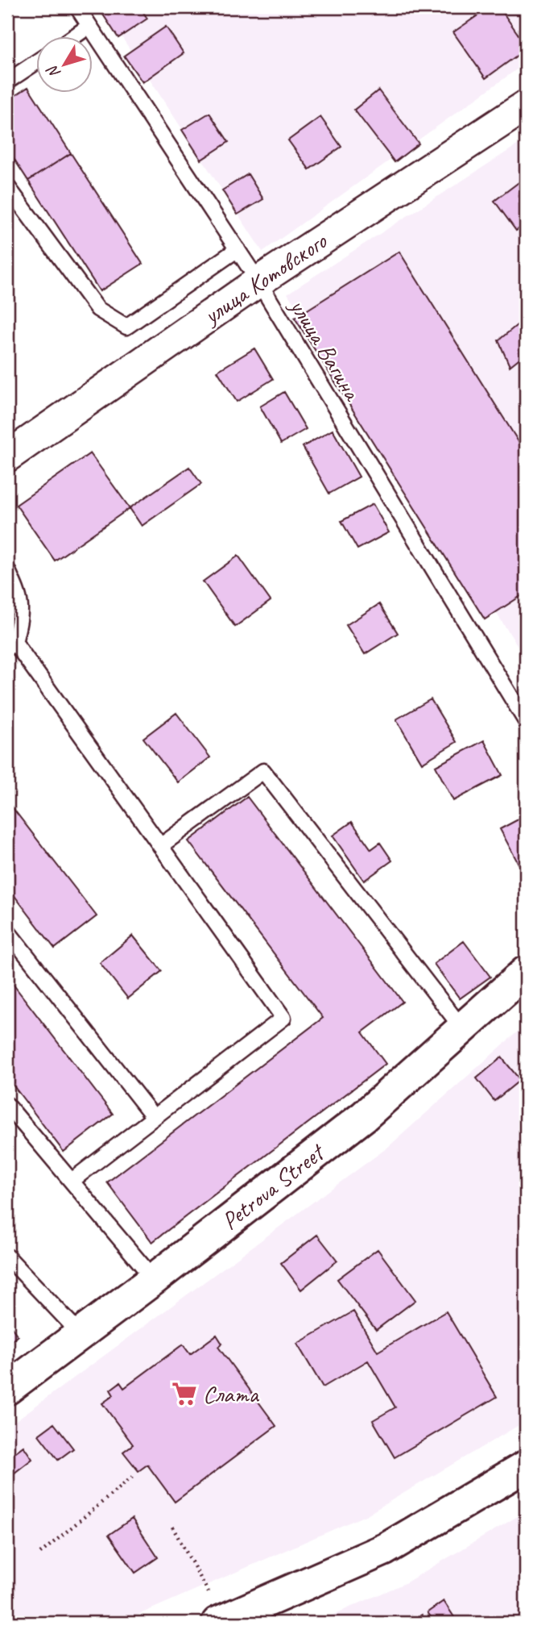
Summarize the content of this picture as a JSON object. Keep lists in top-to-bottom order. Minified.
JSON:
{"streets":{"street":["улица Котовского","Petrova Street"],"lane":["улица Вагина"]},"crossings":[["улица Котовского","улица Вагина"]],"places":{"supermarket":["Слата"]},"north":"bottom left"}
